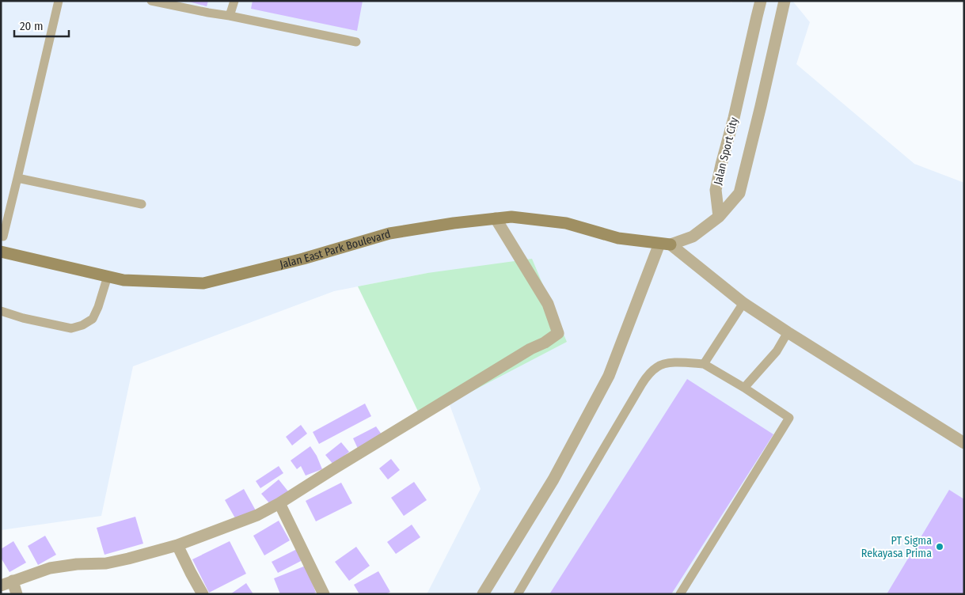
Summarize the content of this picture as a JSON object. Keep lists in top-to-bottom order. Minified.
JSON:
{"streets":{"main road":["Jalan East Park Boulevard"],"street":["Jalan Sport City"]},"places":["PT Sigma Rekayasa Prima"],"scale_bar":"20 m"}
